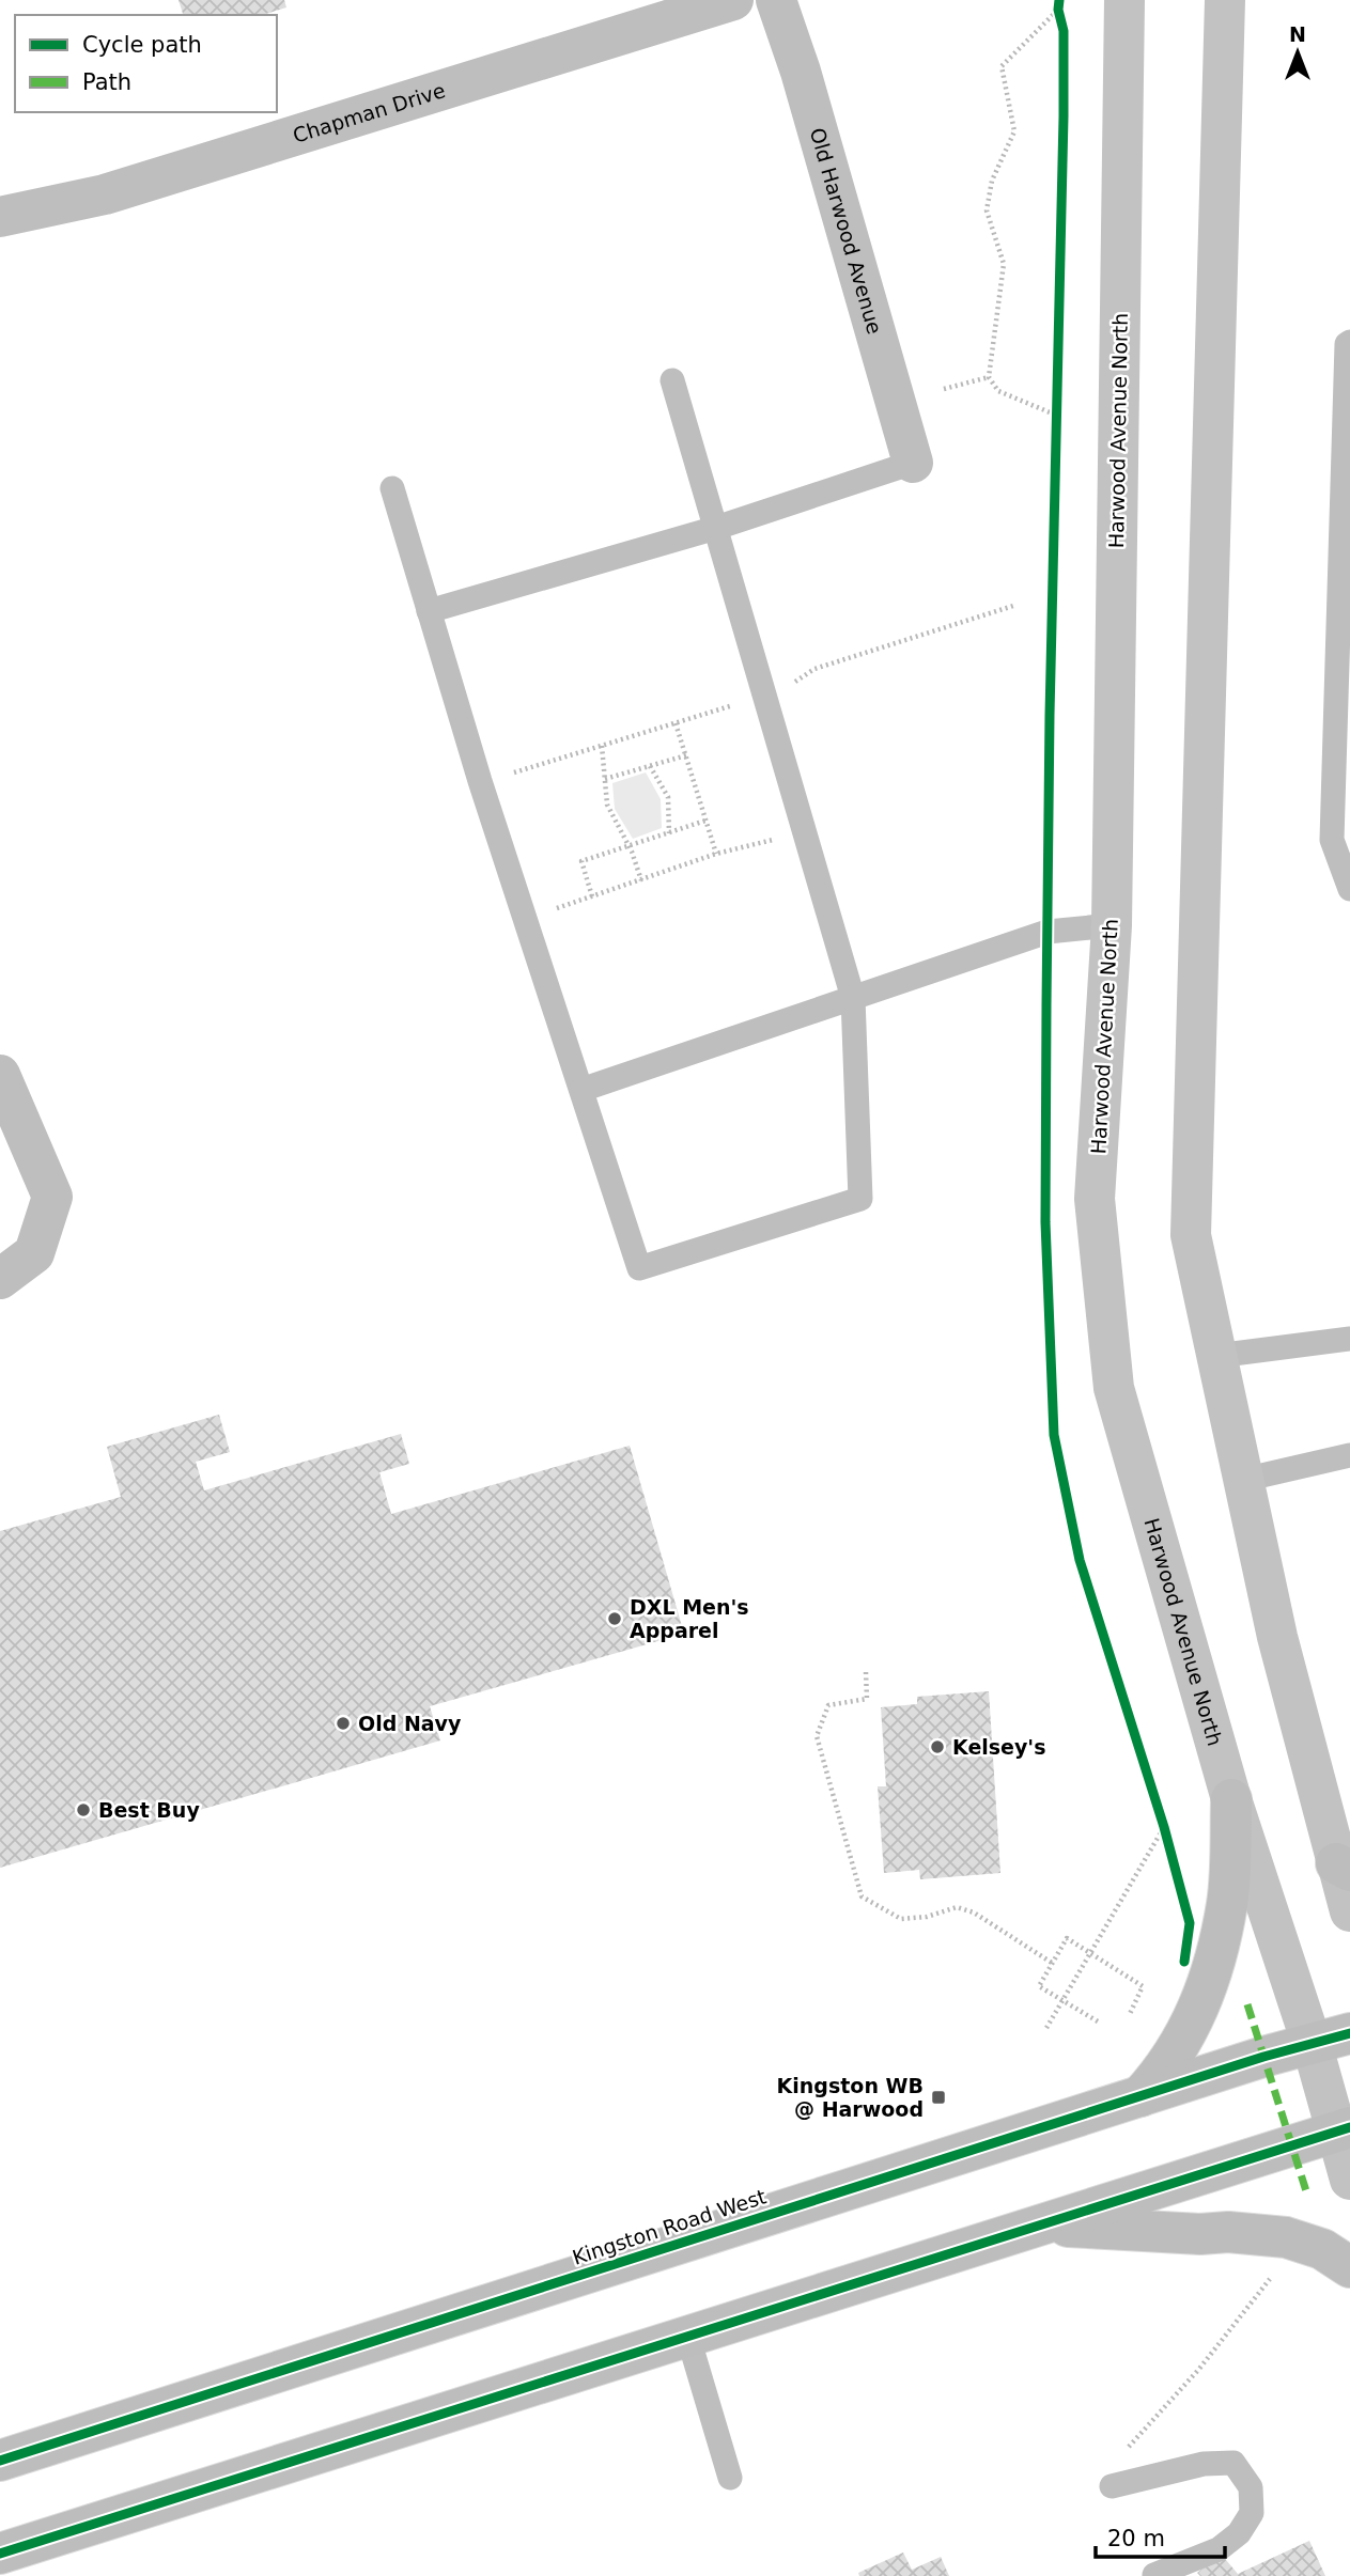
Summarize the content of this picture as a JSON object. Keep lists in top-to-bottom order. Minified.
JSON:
{"streets":{"main road":["Harwood Avenue North","Kingston Road West"],"street":["Chapman Drive","Old Harwood Avenue"]},"crossings":[["Harwood Avenue North","Kingston Road West"]],"places":{"other":["DXL Men's Apparel","Old Navy","Kelsey's","Best Buy"],"transit":["Kingston WB @ Harwood"]},"legend":["Cycle path","Path"],"scale_bar":"20 m","north":"top"}
